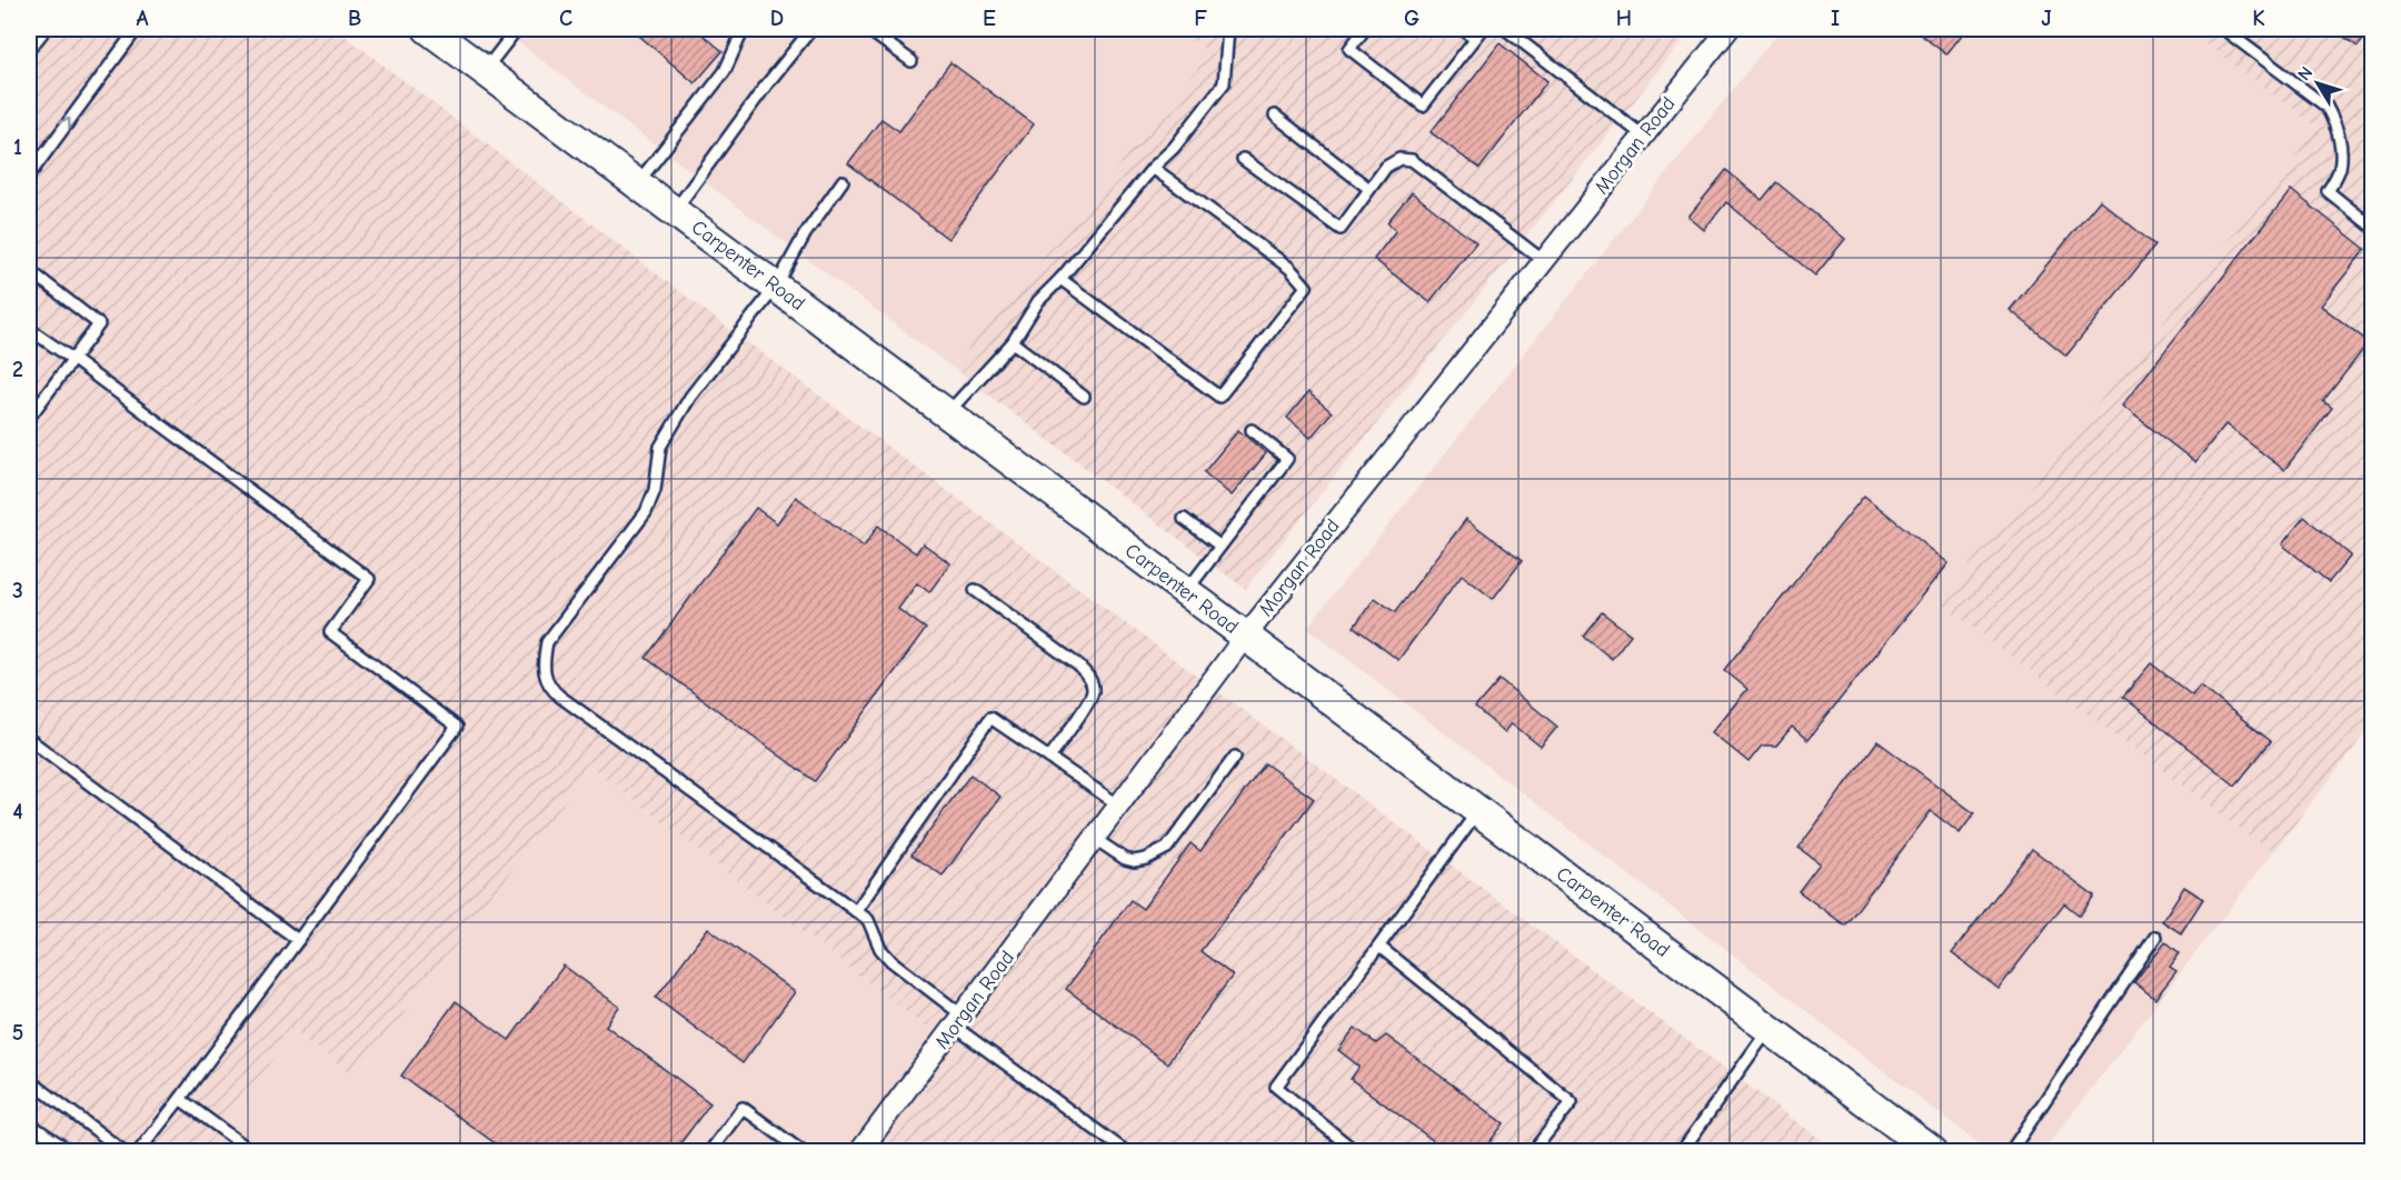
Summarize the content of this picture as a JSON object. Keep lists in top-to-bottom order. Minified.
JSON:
{"streets":{"main road":["Carpenter Road"],"street":["Morgan Road"]},"crossings":[["Morgan Road","Carpenter Road"]],"north":"top left","grid":{"columns":["A","B","C","D","E","F","G","H","I","J","K"],"rows":["1","2","3","4","5"]}}
